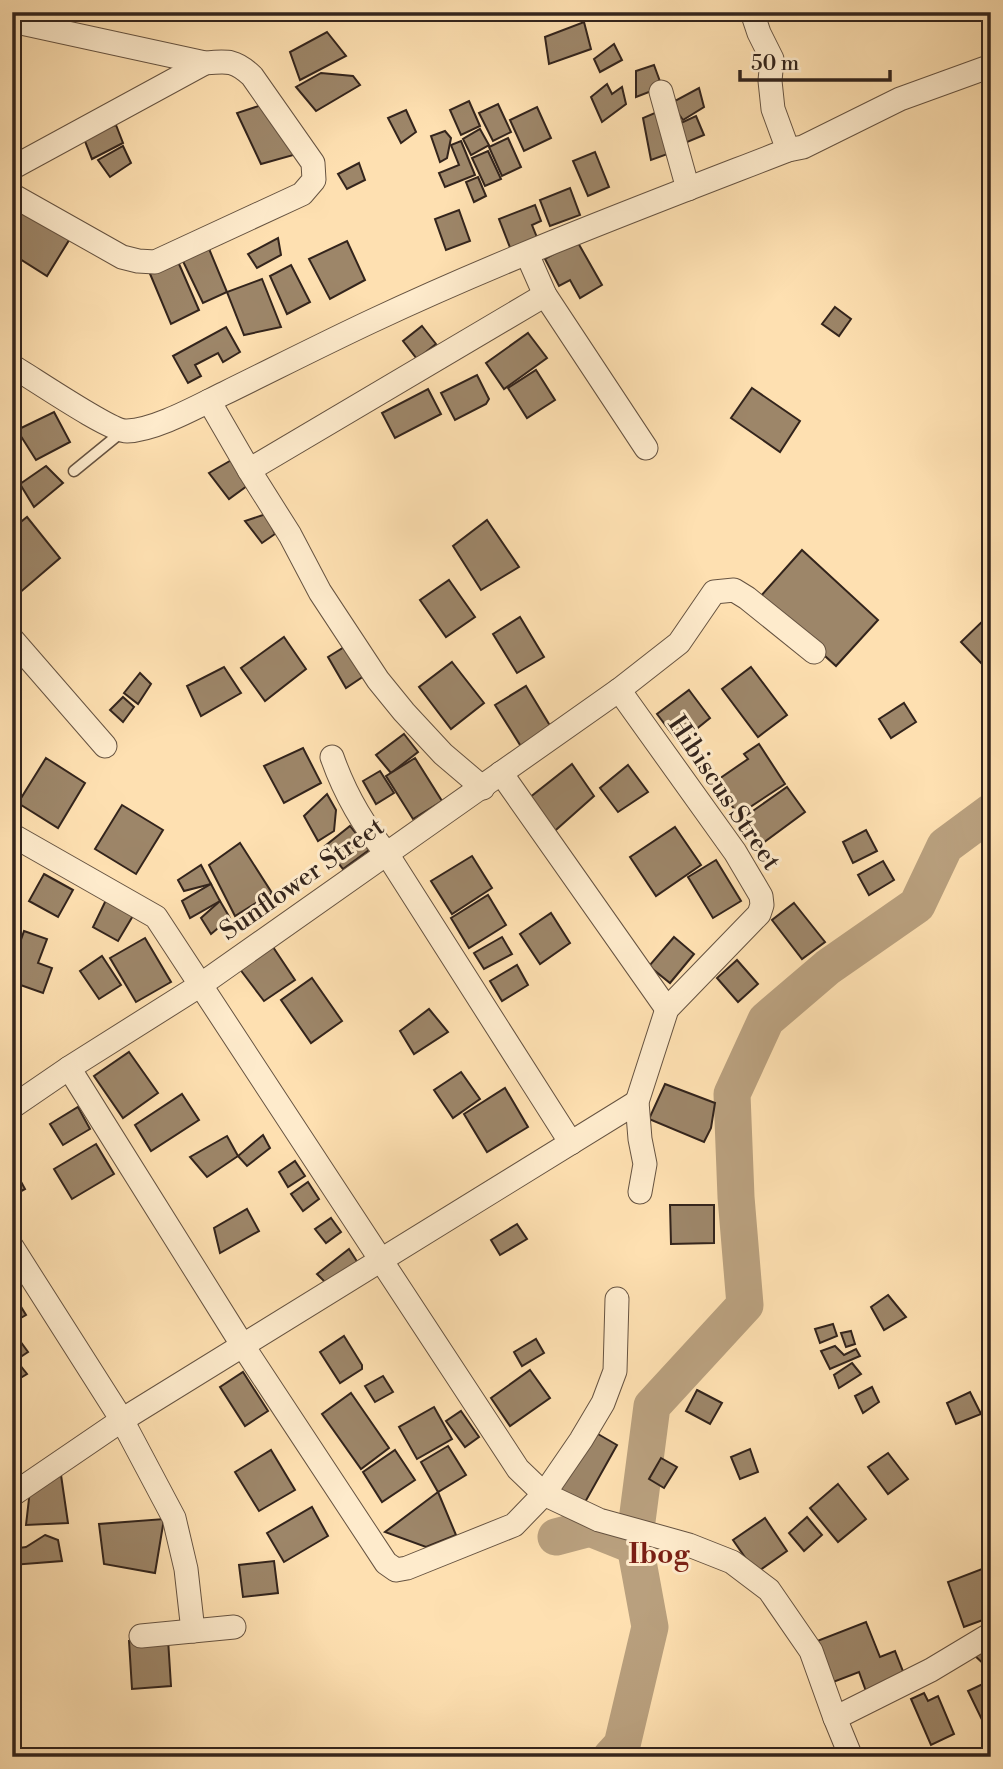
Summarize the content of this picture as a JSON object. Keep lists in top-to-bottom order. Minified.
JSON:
{"streets":{"street":["Hibiscus Street","Sunflower Street"]},"crossings":[["Hibiscus Street","Sunflower Street"]],"districts":["Ibog"],"scale_bar":"50 m"}
